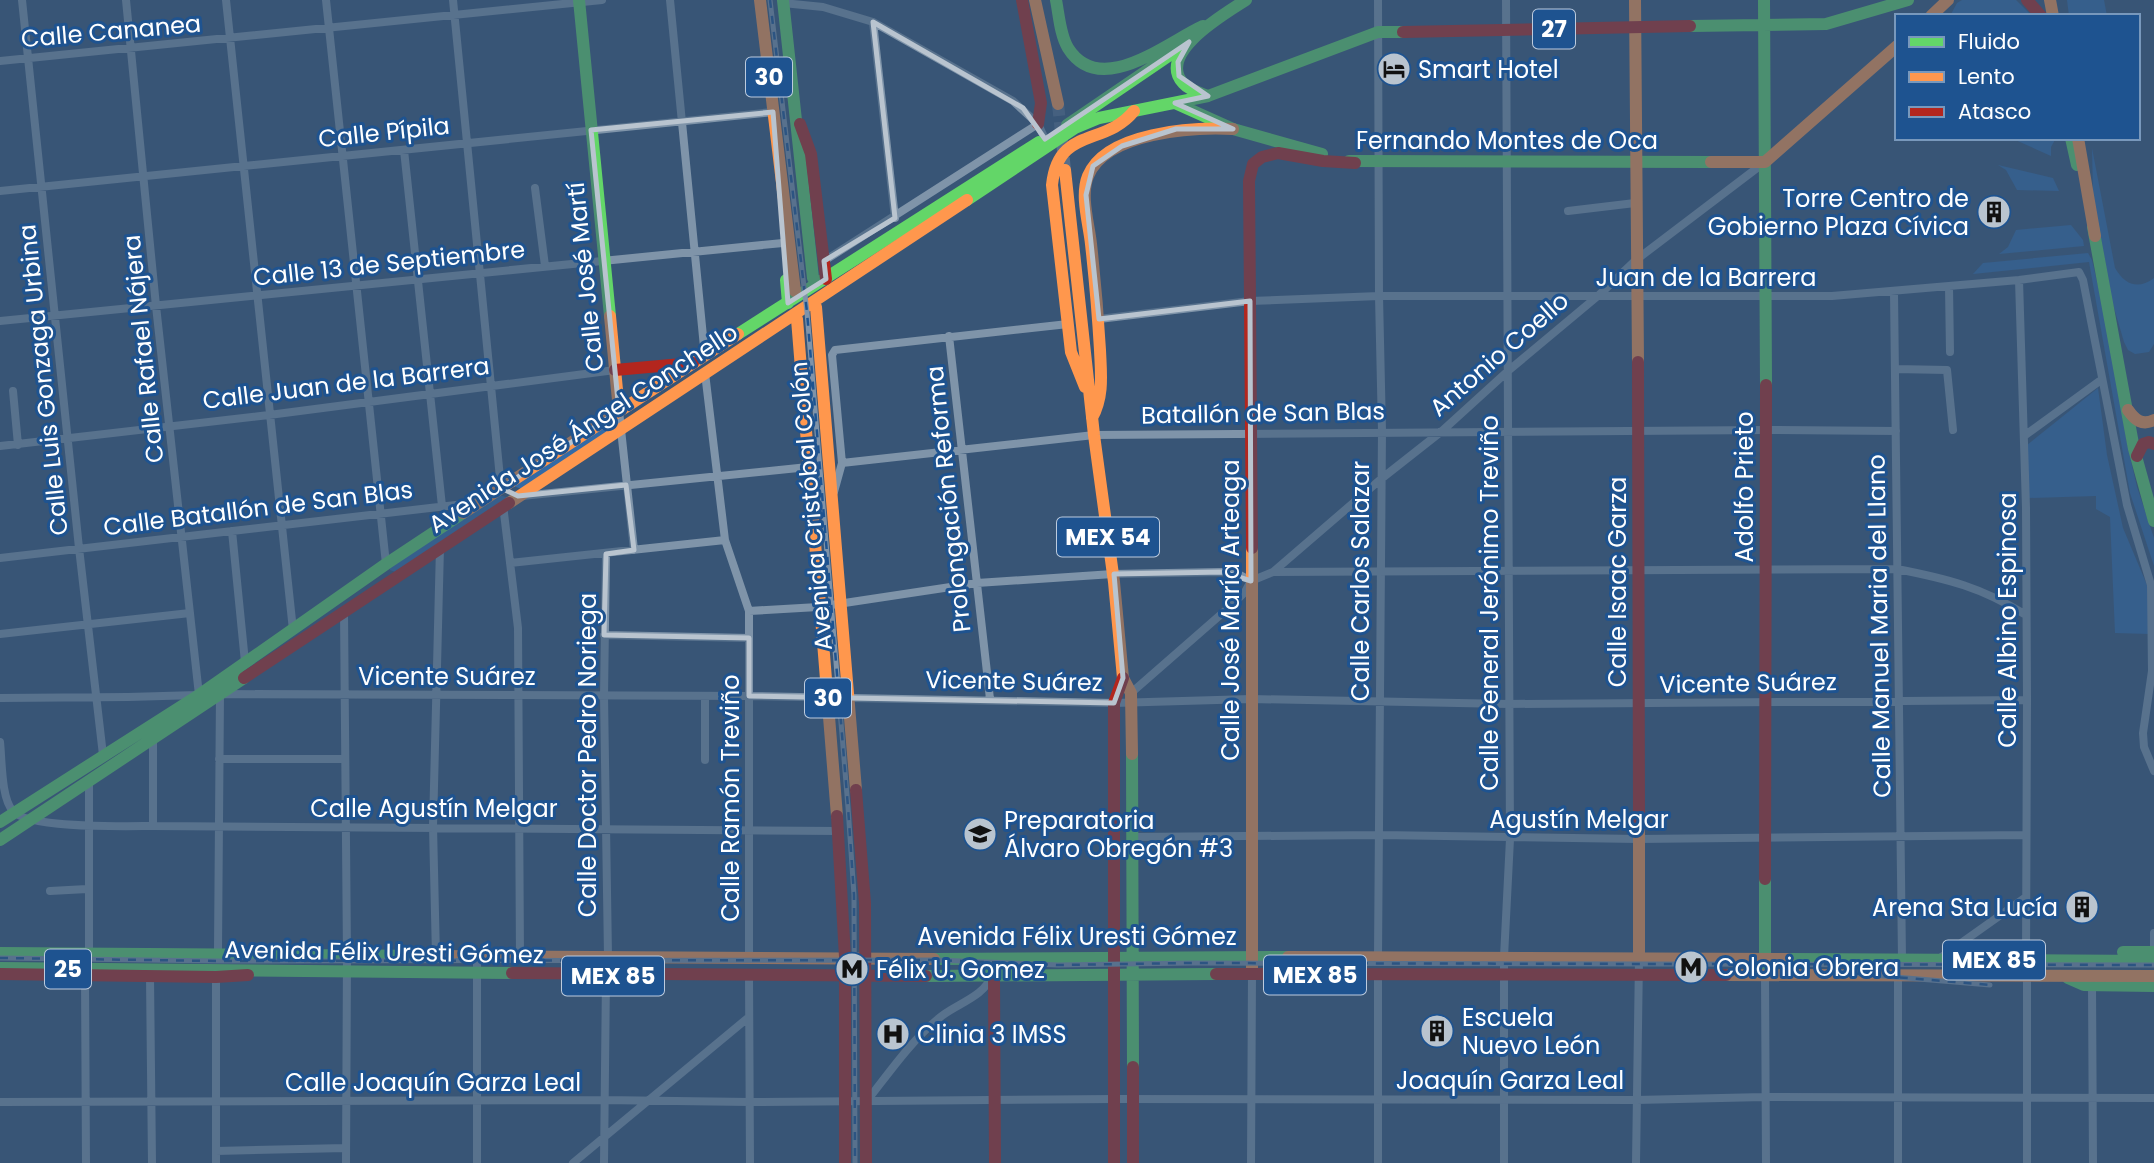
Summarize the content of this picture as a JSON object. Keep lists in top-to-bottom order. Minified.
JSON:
{"streets":{"main road":["27","30","Fernando Montes de Oca","Calle José Martí","Antonio Coello","Calle Juan de la Barrera","Avenida José Ángel Conchello","Adolfo Prieto","Avenida Cristóbal Colón","MEX 54","Calle Carlos Salazar","Calle Isaac Garza","Calle José María Arteaga","Avenida Félix Uresti Gómez","MEX 85","25"],"street":["Calle Cananea","Calle Pípila","Calle 13 de Septiembre","Juan de la Barrera","Calle Rafael Nájera","Calle Luis Gonzaga Urbina","Batallón de San Blas","Prolongación Reforma","Calle Batallón de San Blas","Calle General Jerónimo Treviño","Calle Albino Espinosa","Calle Manuel Maria del Llano","Vicente Suárez","Calle Doctor Pedro Noriega","Calle Ramón Treviño","Calle Agustín Melgar","Agustín Melgar","Joaquín Garza Leal","Calle Joaquín Garza Leal"]},"crossings":[["27","Avenida José Ángel Conchello"],["27","Adolfo Prieto"],["27","Calle Carlos Salazar"],["27","Calle Isaac Garza"],["27","Calle General Jerónimo Treviño"],["Calle Cananea","Calle José Martí"],["Calle Cananea","Calle Rafael Nájera"],["Calle Cananea","Calle Luis Gonzaga Urbina"],["30","Calle Pípila"],["30","Avenida José Ángel Conchello"],["Calle Pípila","Calle José Martí"],["Calle Pípila","Calle Rafael Nájera"],["Calle Pípila","Calle Luis Gonzaga Urbina"],["Fernando Montes de Oca","Antonio Coello"],["Fernando Montes de Oca","Avenida José Ángel Conchello"],["Fernando Montes de Oca","Adolfo Prieto"],["Fernando Montes de Oca","Calle Carlos Salazar"],["Fernando Montes de Oca","Calle Isaac Garza"],["Fernando Montes de Oca","Calle General Jerónimo Treviño"],["Fernando Montes de Oca","Calle José María Arteaga"],["Calle 13 de Septiembre","Calle José Martí"],["Calle 13 de Septiembre","Calle Rafael Nájera"],["Calle 13 de Septiembre","Calle Luis Gonzaga Urbina"],["Calle José Martí","Calle Juan de la Barrera"],["Calle José Martí","Avenida José Ángel Conchello"],["Juan de la Barrera","Antonio Coello"],["Juan de la Barrera","Adolfo Prieto"],["Juan de la Barrera","Calle Carlos Salazar"],["Juan de la Barrera","Calle Isaac Garza"],["Juan de la Barrera","Calle General Jerónimo Treviño"],["Juan de la Barrera","Calle José María Arteaga"],["Juan de la Barrera","Calle Albino Espinosa"],["Juan de la Barrera","Calle Manuel Maria del Llano"],["Calle Rafael Nájera","Calle Juan de la Barrera"],["Calle Rafael Nájera","Avenida José Ángel Conchello"],["Calle Rafael Nájera","Calle Batallón de San Blas"],["Calle Rafael Nájera","Vicente Suárez"],["Antonio Coello","Batallón de San Blas"],["Antonio Coello","Adolfo Prieto"],["Antonio Coello","MEX 54"],["Antonio Coello","Calle Carlos Salazar"],["Antonio Coello","Calle Isaac Garza"],["Antonio Coello","Calle General Jerónimo Treviño"],["Antonio Coello","Calle José María Arteaga"],["Antonio Coello","Vicente Suárez"],["Calle Luis Gonzaga Urbina","Calle Juan de la Barrera"],["Calle Luis Gonzaga Urbina","Avenida José Ángel Conchello"],["Calle Luis Gonzaga Urbina","Calle Batallón de San Blas"],["Calle Luis Gonzaga Urbina","Vicente Suárez"],["Calle Juan de la Barrera","Avenida José Ángel Conchello"],["Batallón de San Blas","Adolfo Prieto"],["Batallón de San Blas","Prolongación Reforma"],["Batallón de San Blas","MEX 54"],["Batallón de San Blas","Calle Carlos Salazar"],["Batallón de San Blas","Calle Isaac Garza"],["Batallón de San Blas","Calle General Jerónimo Treviño"],["Batallón de San Blas","Calle José María Arteaga"],["Batallón de San Blas","Calle Manuel Maria del Llano"],["Avenida José Ángel Conchello","Avenida Cristóbal Colón"],["Avenida José Ángel Conchello","Calle Batallón de San Blas"],["Avenida José Ángel Conchello","Vicente Suárez"],["Avenida José Ángel Conchello","Calle Ramón Treviño"],["Avenida José Ángel Conchello","Calle Agustín Melgar"],["Adolfo Prieto","Vicente Suárez"],["Adolfo Prieto","Agustín Melgar"],["Adolfo Prieto","Avenida Félix Uresti Gómez"],["Prolongación Reforma","Vicente Suárez"],["Avenida Cristóbal Colón","Vicente Suárez"],["Avenida Cristóbal Colón","Calle Agustín Melgar"],["Avenida Cristóbal Colón","Avenida Félix Uresti Gómez"],["Avenida Cristóbal Colón","Joaquín Garza Leal"],["Avenida Cristóbal Colón","Calle Joaquín Garza Leal"],["MEX 54","Vicente Suárez"],["MEX 54","Agustín Melgar"],["MEX 54","Avenida Félix Uresti Gómez"],["MEX 54","Joaquín Garza Leal"],["Calle Carlos Salazar","Vicente Suárez"],["Calle Carlos Salazar","Agustín Melgar"],["Calle Carlos Salazar","Avenida Félix Uresti Gómez"],["Calle Carlos Salazar","Joaquín Garza Leal"],["Calle Isaac Garza","Vicente Suárez"],["Calle Isaac Garza","Agustín Melgar"],["Calle Isaac Garza","Avenida Félix Uresti Gómez"],["Calle Isaac Garza","Joaquín Garza Leal"],["Calle General Jerónimo Treviño","Vicente Suárez"],["Calle General Jerónimo Treviño","Agustín Melgar"],["Calle General Jerónimo Treviño","Avenida Félix Uresti Gómez"],["Calle General Jerónimo Treviño","Joaquín Garza Leal"],["Calle José María Arteaga","Vicente Suárez"],["Calle José María Arteaga","Agustín Melgar"],["Calle José María Arteaga","Avenida Félix Uresti Gómez"],["Calle José María Arteaga","Joaquín Garza Leal"],["Calle Albino Espinosa","Vicente Suárez"],["Calle Albino Espinosa","Agustín Melgar"],["Calle Albino Espinosa","Avenida Félix Uresti Gómez"],["Calle Manuel Maria del Llano","Vicente Suárez"],["Calle Manuel Maria del Llano","Agustín Melgar"],["Calle Manuel Maria del Llano","Avenida Félix Uresti Gómez"],["Vicente Suárez","Calle Doctor Pedro Noriega"],["Vicente Suárez","Calle Ramón Treviño"],["Calle Doctor Pedro Noriega","Calle Agustín Melgar"],["Calle Doctor Pedro Noriega","Avenida Félix Uresti Gómez"],["Calle Ramón Treviño","Calle Agustín Melgar"],["Calle Ramón Treviño","Avenida Félix Uresti Gómez"],["Avenida Félix Uresti Gómez","25"],["Joaquín Garza Leal","Calle Joaquín Garza Leal"]],"places":{"hotel":["Smart Hotel"],"building":["Torre Centro de Gobierno Plaza Cívica","Arena Sta Lucía","Escuela Nuevo León"],"school or university":["Preparatoria Álvaro Obregón #3"],"metro station":["Colonia Obrera","Félix U. Gomez"],"hospital":["Clinia 3 IMSS"]},"legend":["Fluido","Lento","Atasco"]}
